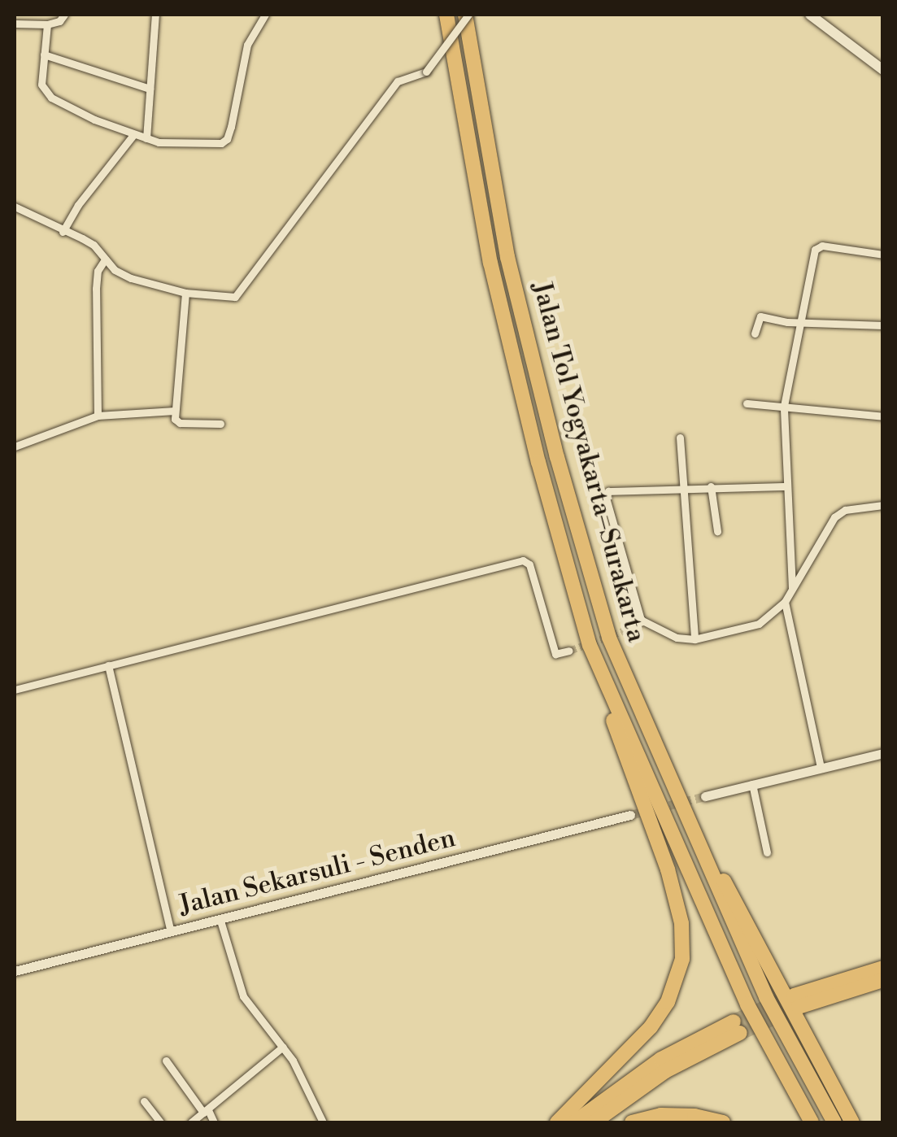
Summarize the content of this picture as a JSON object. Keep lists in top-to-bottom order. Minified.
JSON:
{"streets":{"highway":["Jalan Tol Yogyakarta–Surakarta"],"street":["Jalan Sekarsuli - Senden"]}}
